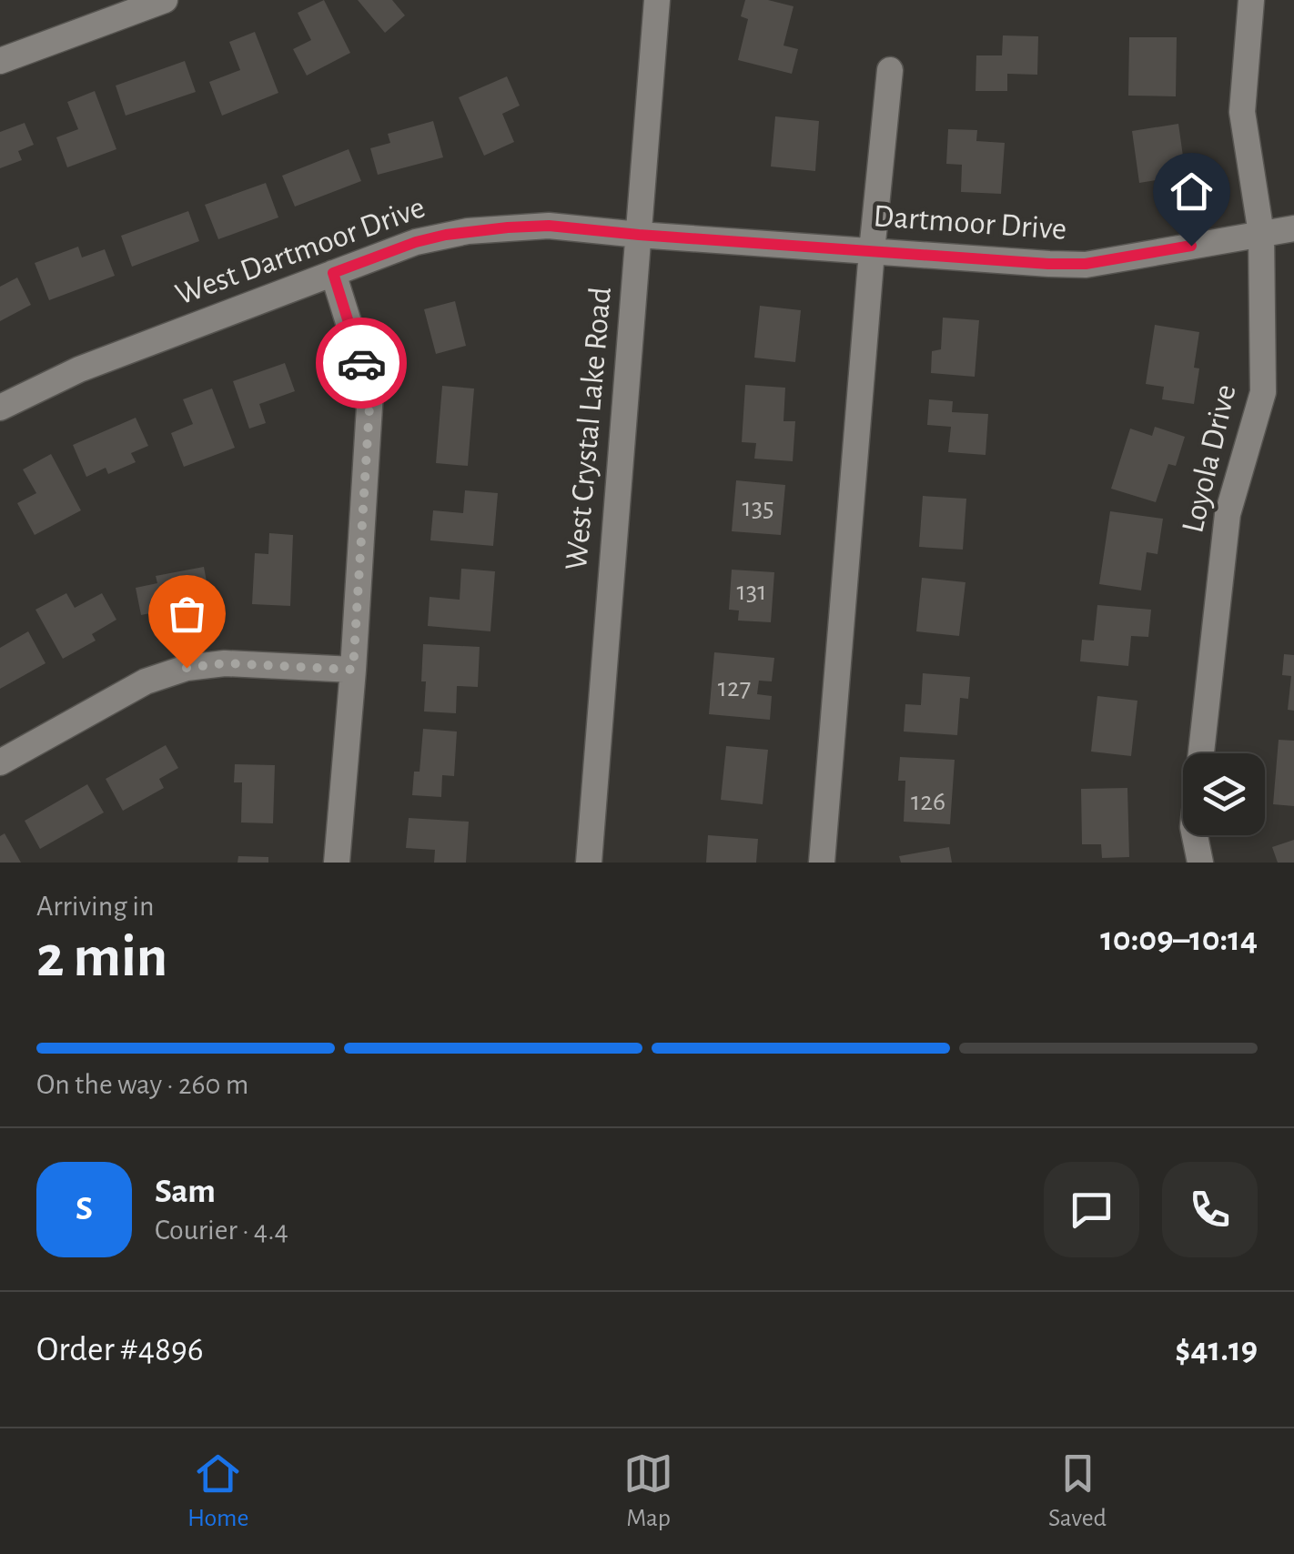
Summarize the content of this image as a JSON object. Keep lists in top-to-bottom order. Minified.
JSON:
{"streets":{"street":["Dartmoor Drive","West Dartmoor Drive","West Crystal Lake Road","Loyola Drive"]},"crossings":[["Dartmoor Drive","West Dartmoor Drive"],["Dartmoor Drive","West Crystal Lake Road"],["Dartmoor Drive","Loyola Drive"],["West Dartmoor Drive","West Crystal Lake Road"]],"house_numbers":["135","131","127","126"],"page":{"heading":["2 min","Arriving in","10:09–10:14"],"panel":["Sam","Courier · 4.4","Order #4896","$41.19"],"bar":"On the way · 260 m","round":"S","tabs":["Home","Map","Saved"]}}
